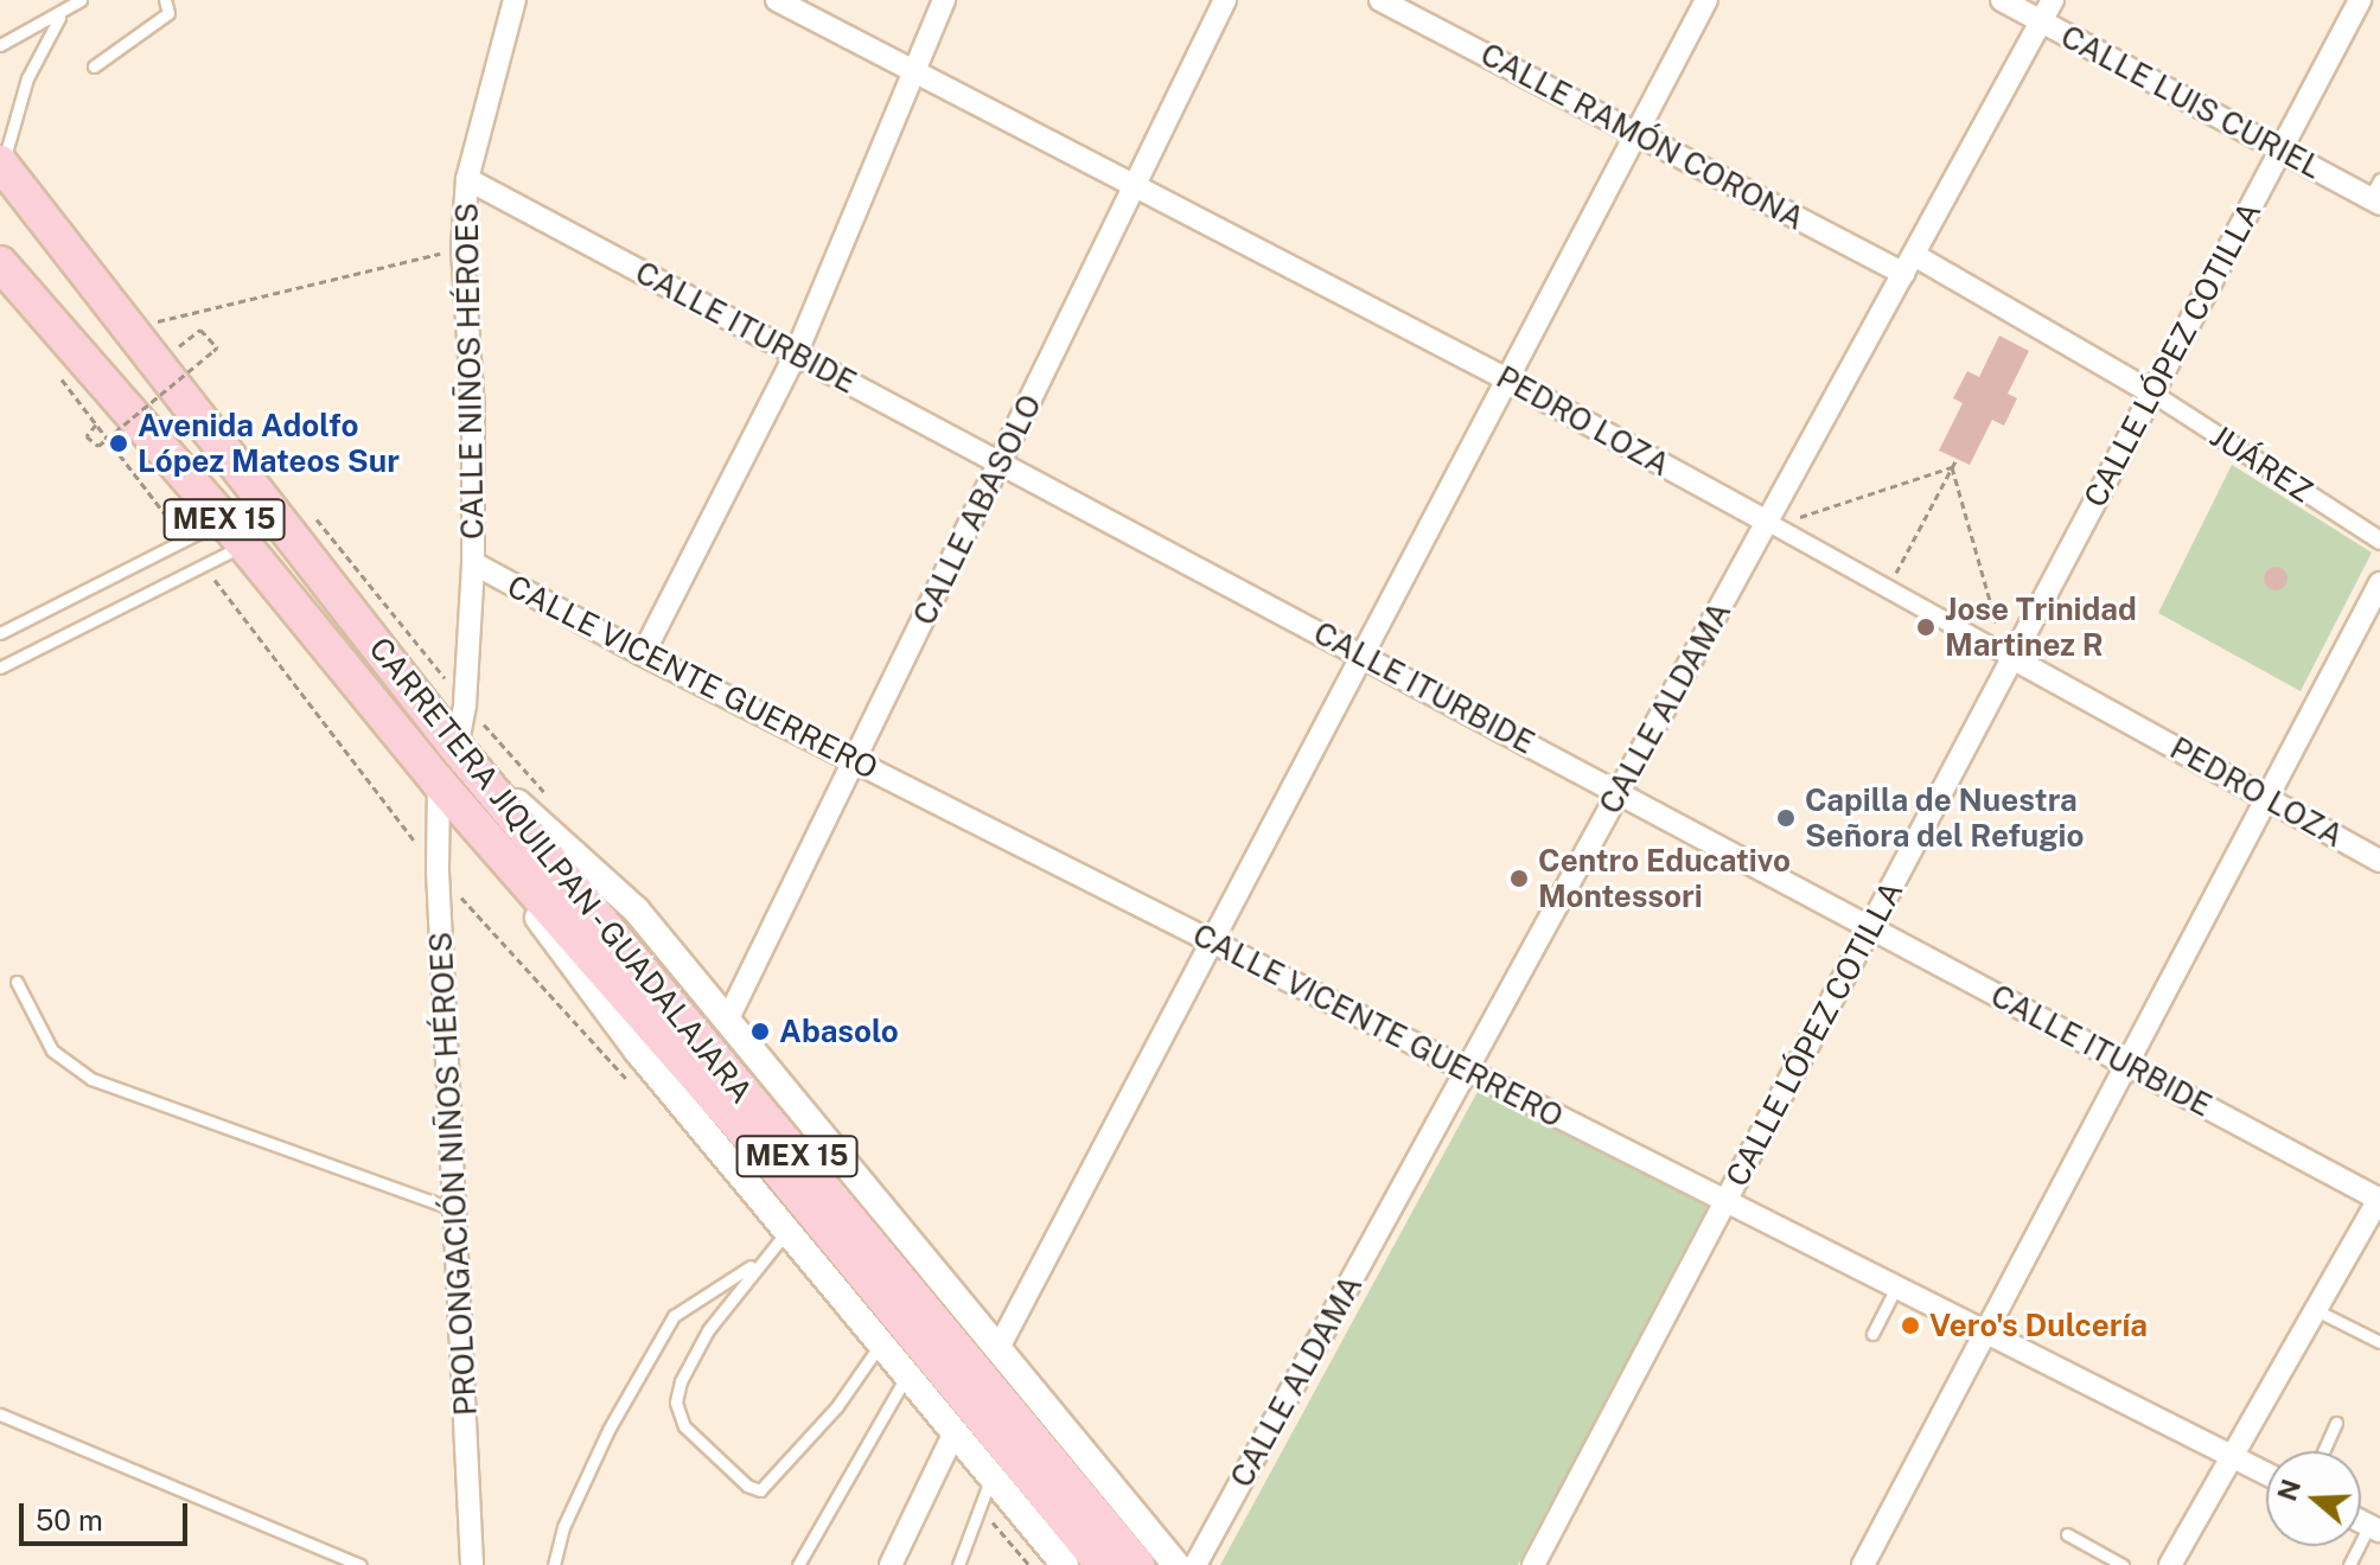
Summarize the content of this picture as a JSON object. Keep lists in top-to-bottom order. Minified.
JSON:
{"streets":{"highway":["MEX 15","CARRETERA JIQUILPAN - GUADALAJARA"],"street":["CALLE LUIS CURIEL","CALLE RAMÓN CORONA","CALLE ITURBIDE","CALLE LÓPEZ COTILLA","CALLE NIÑOS HÉROES","PEDRO LOZA","JUÁREZ","CALLE ABASOLO","CALLE VICENTE GUERRERO","CALLE ALDAMA","PROLONGACIÓN NIÑOS HÉROES"]},"crossings":[["CALLE LUIS CURIEL","CALLE LÓPEZ COTILLA"],["CALLE LUIS CURIEL","CALLE ALDAMA"],["CALLE RAMÓN CORONA","CALLE LÓPEZ COTILLA"],["CALLE RAMÓN CORONA","JUÁREZ"],["CALLE RAMÓN CORONA","CALLE ALDAMA"],["CALLE ITURBIDE","CALLE LÓPEZ COTILLA"],["CALLE ITURBIDE","CALLE NIÑOS HÉROES"],["CALLE ITURBIDE","CALLE ABASOLO"],["CALLE ITURBIDE","CALLE ALDAMA"],["CALLE LÓPEZ COTILLA","PEDRO LOZA"],["CALLE LÓPEZ COTILLA","JUÁREZ"],["CALLE LÓPEZ COTILLA","CALLE VICENTE GUERRERO"],["CALLE NIÑOS HÉROES","CALLE VICENTE GUERRERO"],["CALLE NIÑOS HÉROES","CARRETERA JIQUILPAN - GUADALAJARA"],["PEDRO LOZA","CALLE ABASOLO"],["PEDRO LOZA","CALLE ALDAMA"],["CALLE ABASOLO","CALLE VICENTE GUERRERO"],["CALLE VICENTE GUERRERO","CALLE ALDAMA"],["CARRETERA JIQUILPAN - GUADALAJARA","PROLONGACIÓN NIÑOS HÉROES"]],"places":["Avenida Adolfo López Mateos Sur","Jose Trinidad Martinez R","Capilla de Nuestra Señora del Refugio","Centro Educativo Montessori","Abasolo","Vero's Dulcería"],"scale_bar":"50 m","north":"left"}
